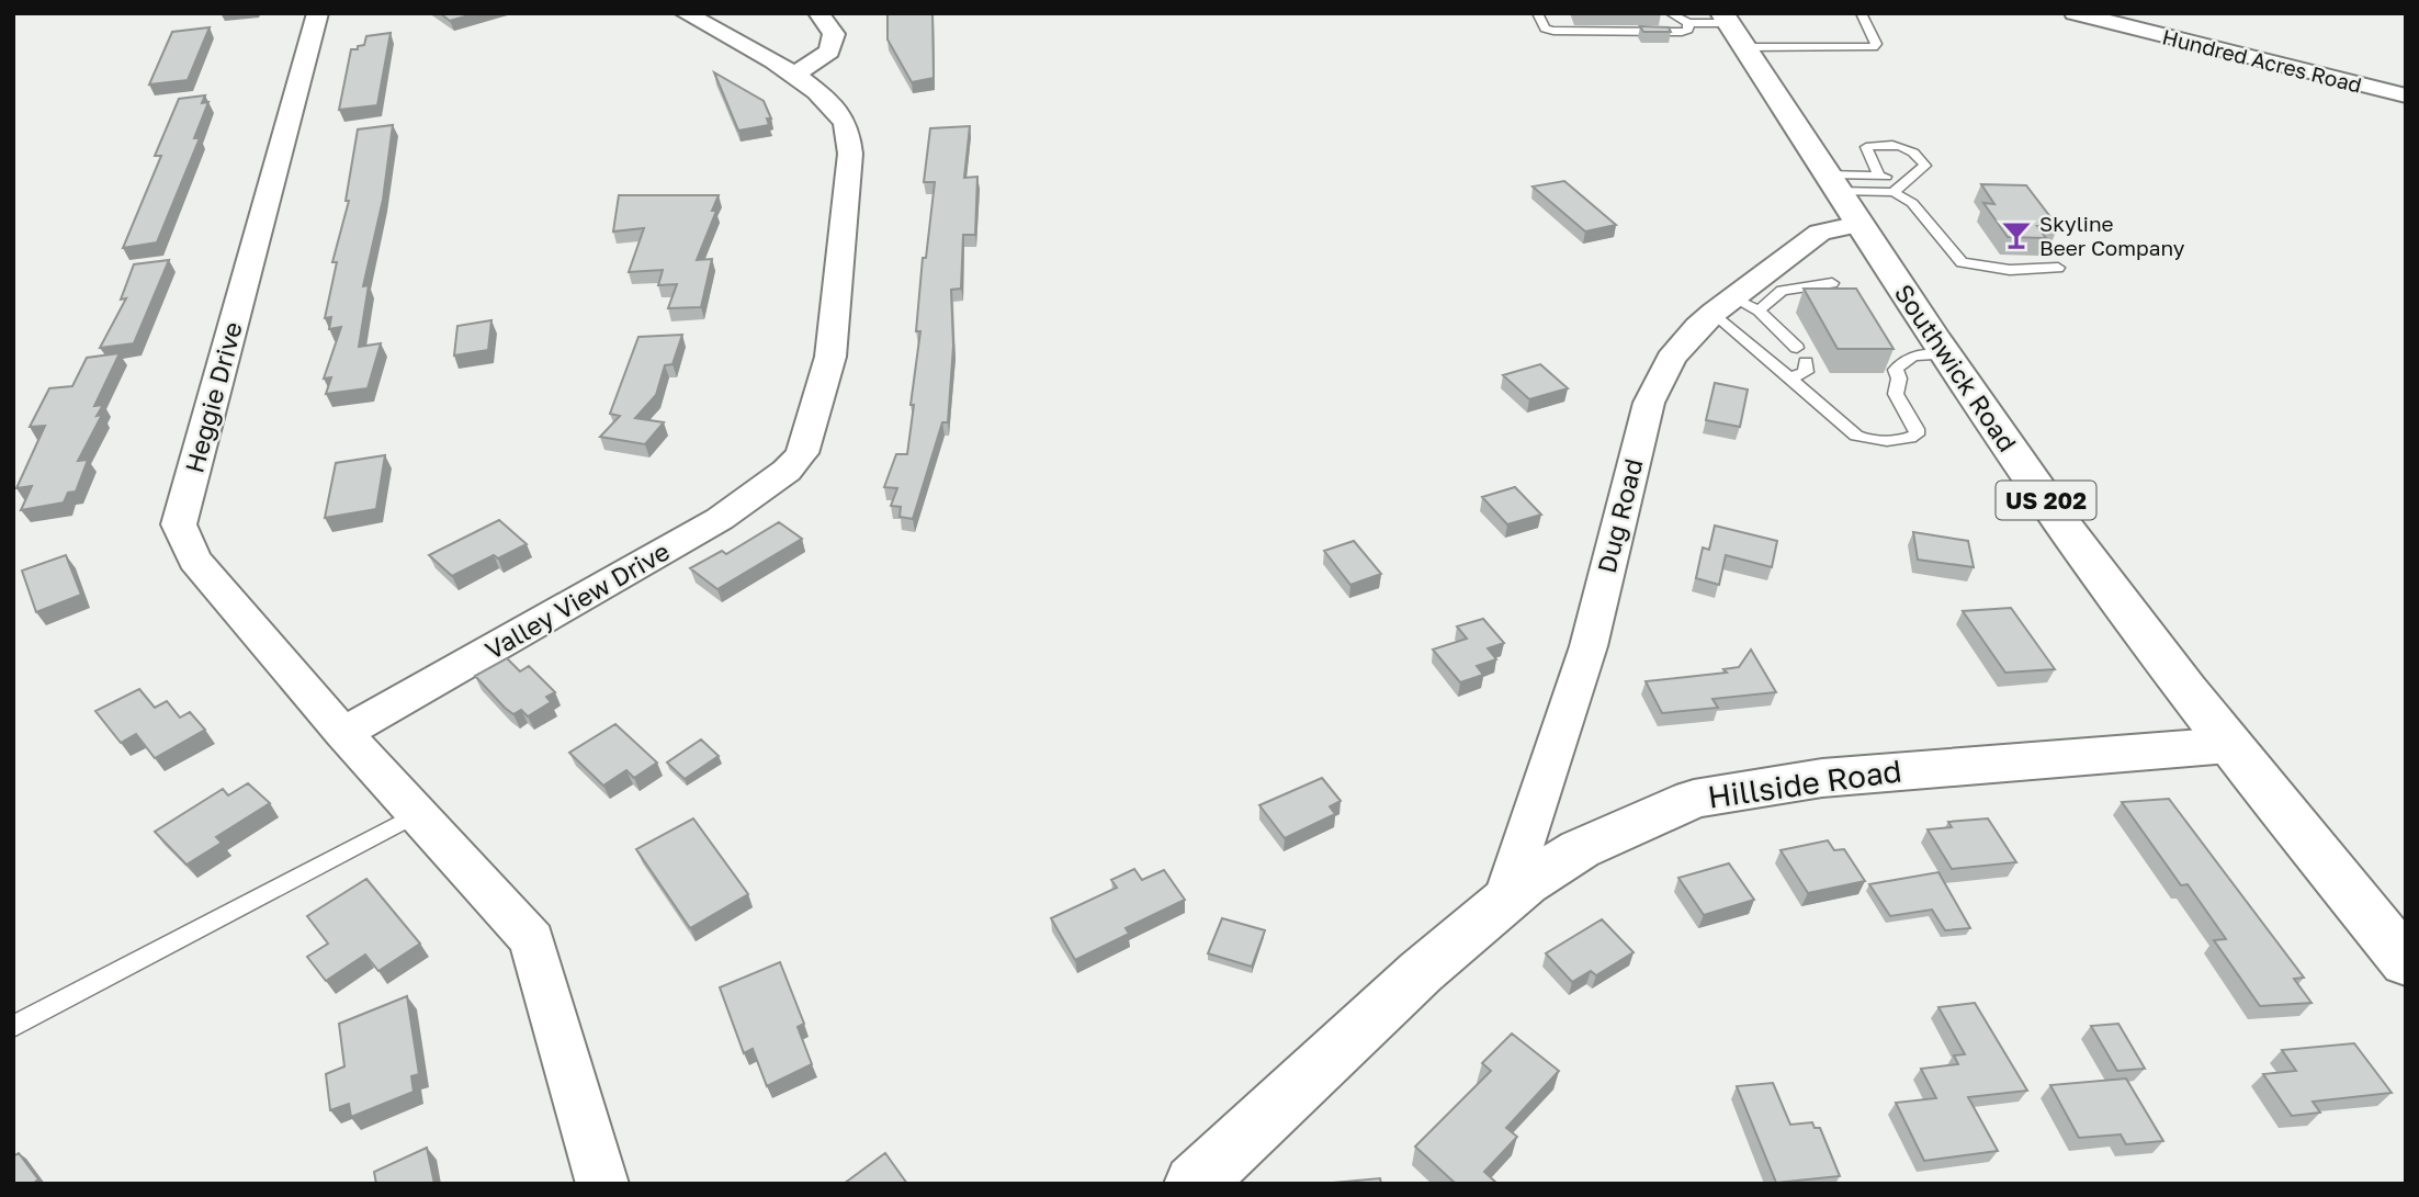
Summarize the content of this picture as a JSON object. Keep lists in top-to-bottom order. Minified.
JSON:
{"streets":{"main road":["Southwick Road","US 202","Hillside Road"],"street":["Hundred Acres Road","Heggie Drive","Dug Road","Valley View Drive"]},"crossings":[["Southwick Road","Dug Road"],["Southwick Road","Hillside Road"],["Heggie Drive","Valley View Drive"],["Dug Road","Hillside Road"]],"places":{"bar":["Skyline Beer Company"]}}
